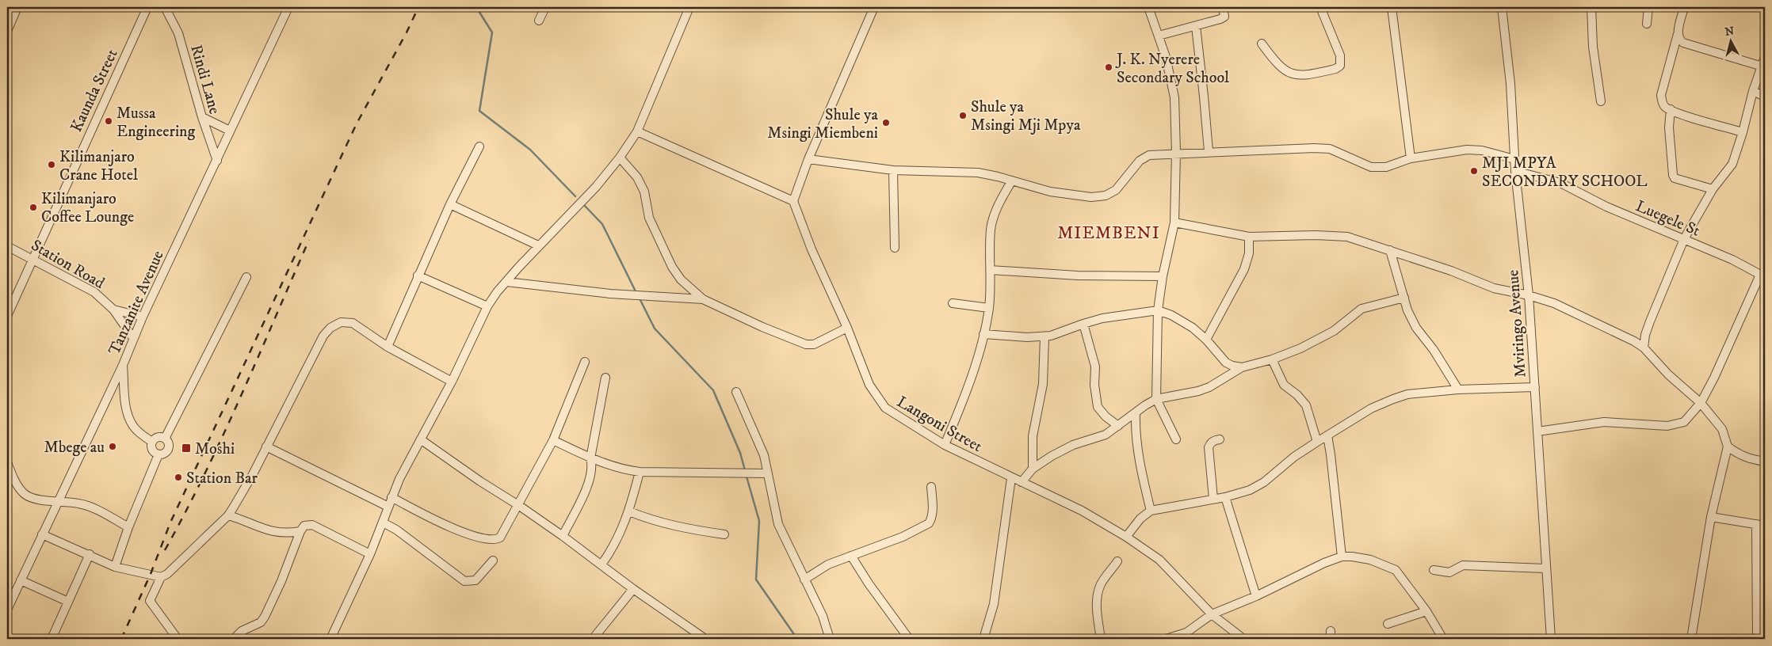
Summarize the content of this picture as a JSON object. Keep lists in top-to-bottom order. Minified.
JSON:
{"streets":{"street":["Rindi Lane","Kaunda Street","Luegele St","Station Road","Tanzanite Avenue","Mviringo Avenue","Langoni Street"]},"crossings":[["Rindi Lane","Tanzanite Avenue"],["Kaunda Street","Station Road"],["Luegele St","Mviringo Avenue"],["Station Road","Tanzanite Avenue"]],"districts":["MIEMBENI"],"places":{"other":["J. K. Nyerere Secondary School","Shule ya Msingi Mji Mpya","Mussa Engineering","Shule ya Msingi Miembeni","Kilimanjaro Crane Hotel","MJI MPYA SECONDARY SCHOOL","Kilimanjaro Coffee Lounge","Mbege au","Station Bar"],"transit":["Moshi"]},"north":"top"}
